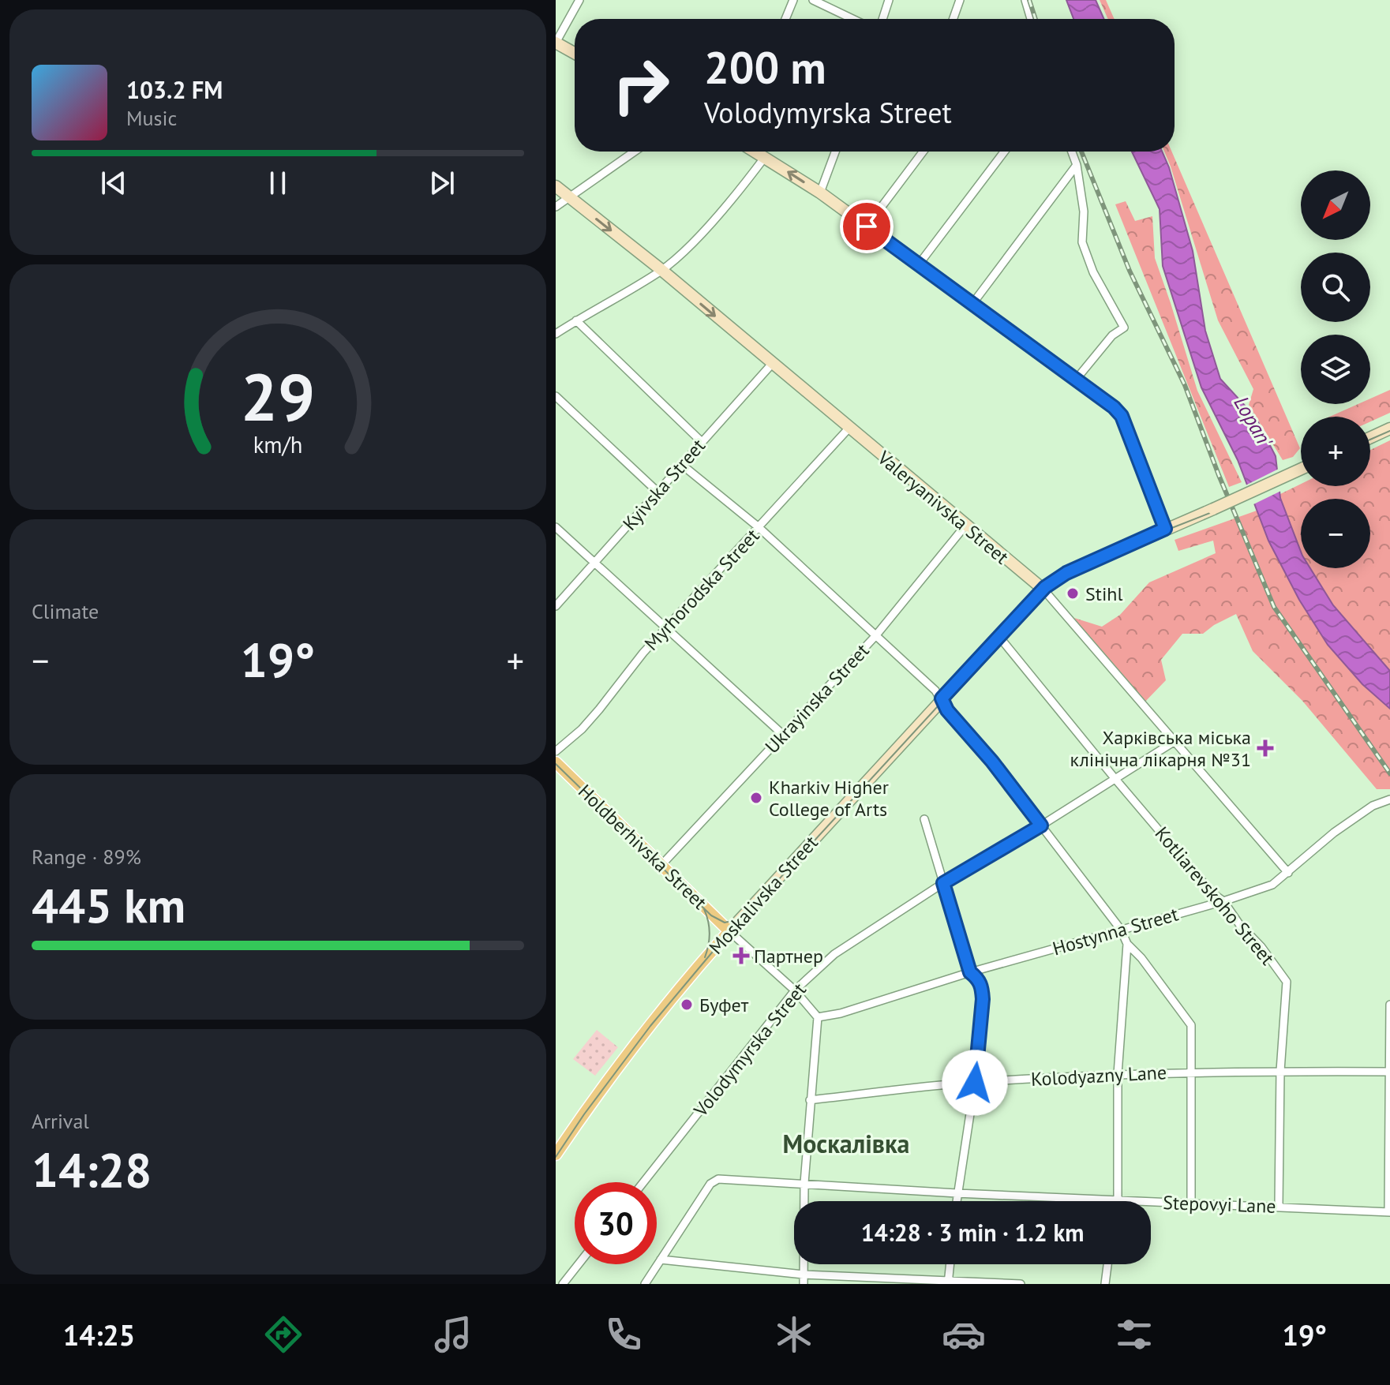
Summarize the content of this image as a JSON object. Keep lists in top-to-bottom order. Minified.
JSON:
{"streets":{"main road":["Holdberhivska Street","Moskalivska Street"],"street":["Kyivska Street","Valeryanivska Street","Myrhorodska Street","Ukrayinska Street","Kotliarevskoho Street","Hostynna Street","Volodymyrska Street","Kolodyazny Lane","Stepovyi Lane"]},"crossings":[["Kyivska Street","Valeryanivska Street"],["Valeryanivska Street","Myrhorodska Street"],["Valeryanivska Street","Ukrayinska Street"],["Valeryanivska Street","Moskalivska Street"],["Valeryanivska Street","Hostynna Street"],["Valeryanivska Street","Volodymyrska Street"],["Ukrayinska Street","Holdberhivska Street"],["Holdberhivska Street","Moskalivska Street"],["Moskalivska Street","Kotliarevskoho Street"],["Kotliarevskoho Street","Hostynna Street"],["Kotliarevskoho Street","Volodymyrska Street"],["Kotliarevskoho Street","Kolodyazny Lane"],["Kotliarevskoho Street","Stepovyi Lane"]],"districts":["Москалівка"],"water":["Lopan'"],"places":{"other":["Stihl","Kharkiv Higher College of Arts","Буфет"],"health":["Харківська міська клінічна лікарня №31","Партнер"]},"north":"bottom left","page":{"turn":["200 m","Volodymyrska Street"],"song":["103.2 FM","Music"],"map_buttons":["+","−"],"tile":["Climate",["Range · 89%","445 km"],["Arrival","14:28"]],"heat":["−","19°","+"],"limit":"30","trip":"14:28 · 3 min · 1.2 km","tabs":["14:25","19°"],"gauge":["29","km/h"]}}
